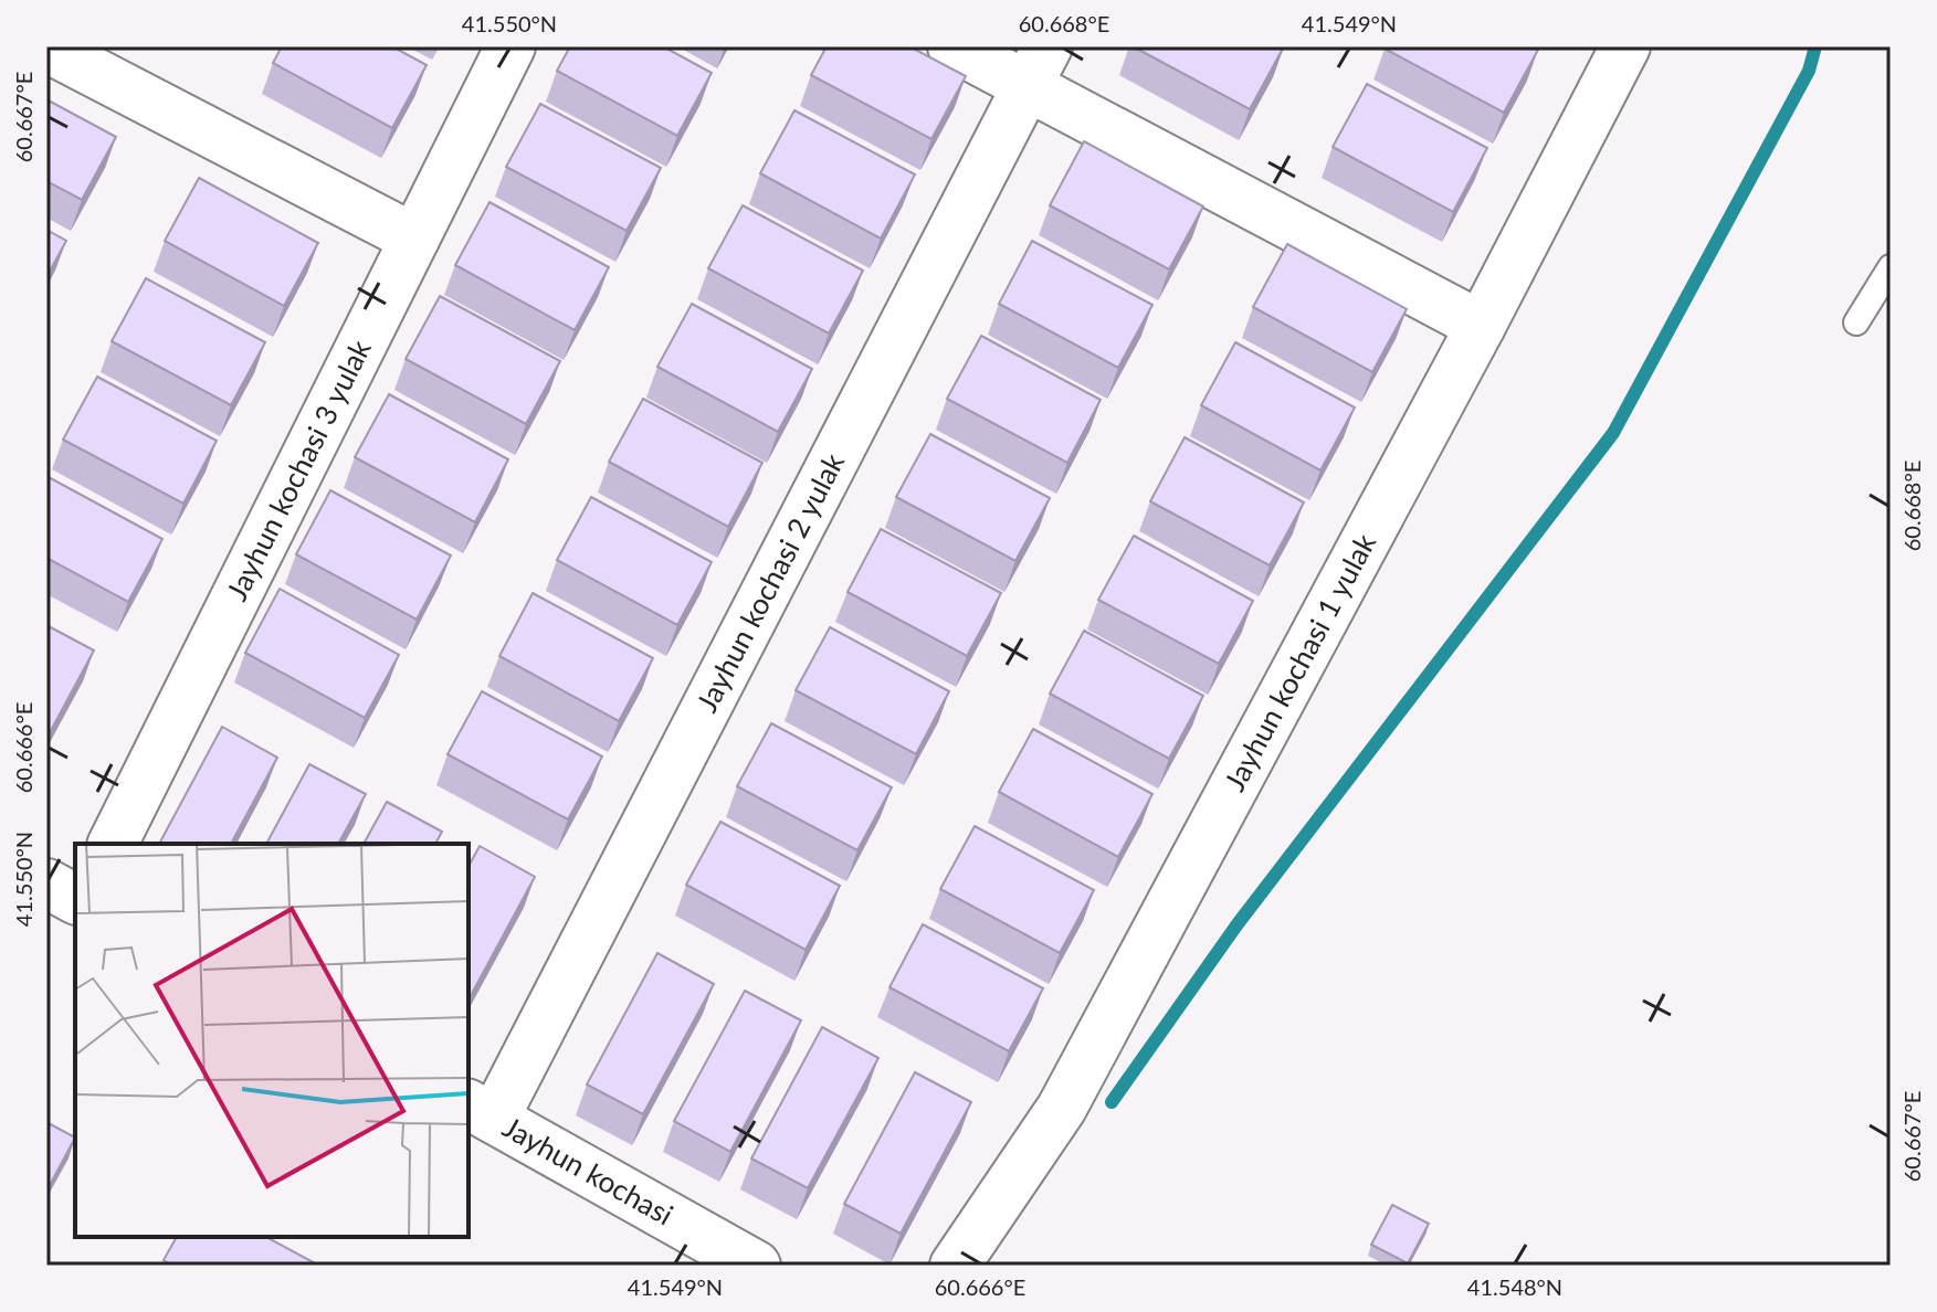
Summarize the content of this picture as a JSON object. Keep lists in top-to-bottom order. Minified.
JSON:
{"streets":{"street":["Jayhun kochasi 3 yulak","Jayhun kochasi 2 yulak","Jayhun kochasi 1 yulak","Jayhun kochasi"]},"crossings":[["Jayhun kochasi 2 yulak","Jayhun kochasi"]],"coordinates":["41.550°N","60.668°E","41.549°N","60.667°E","60.666°E","41.548°N"]}
